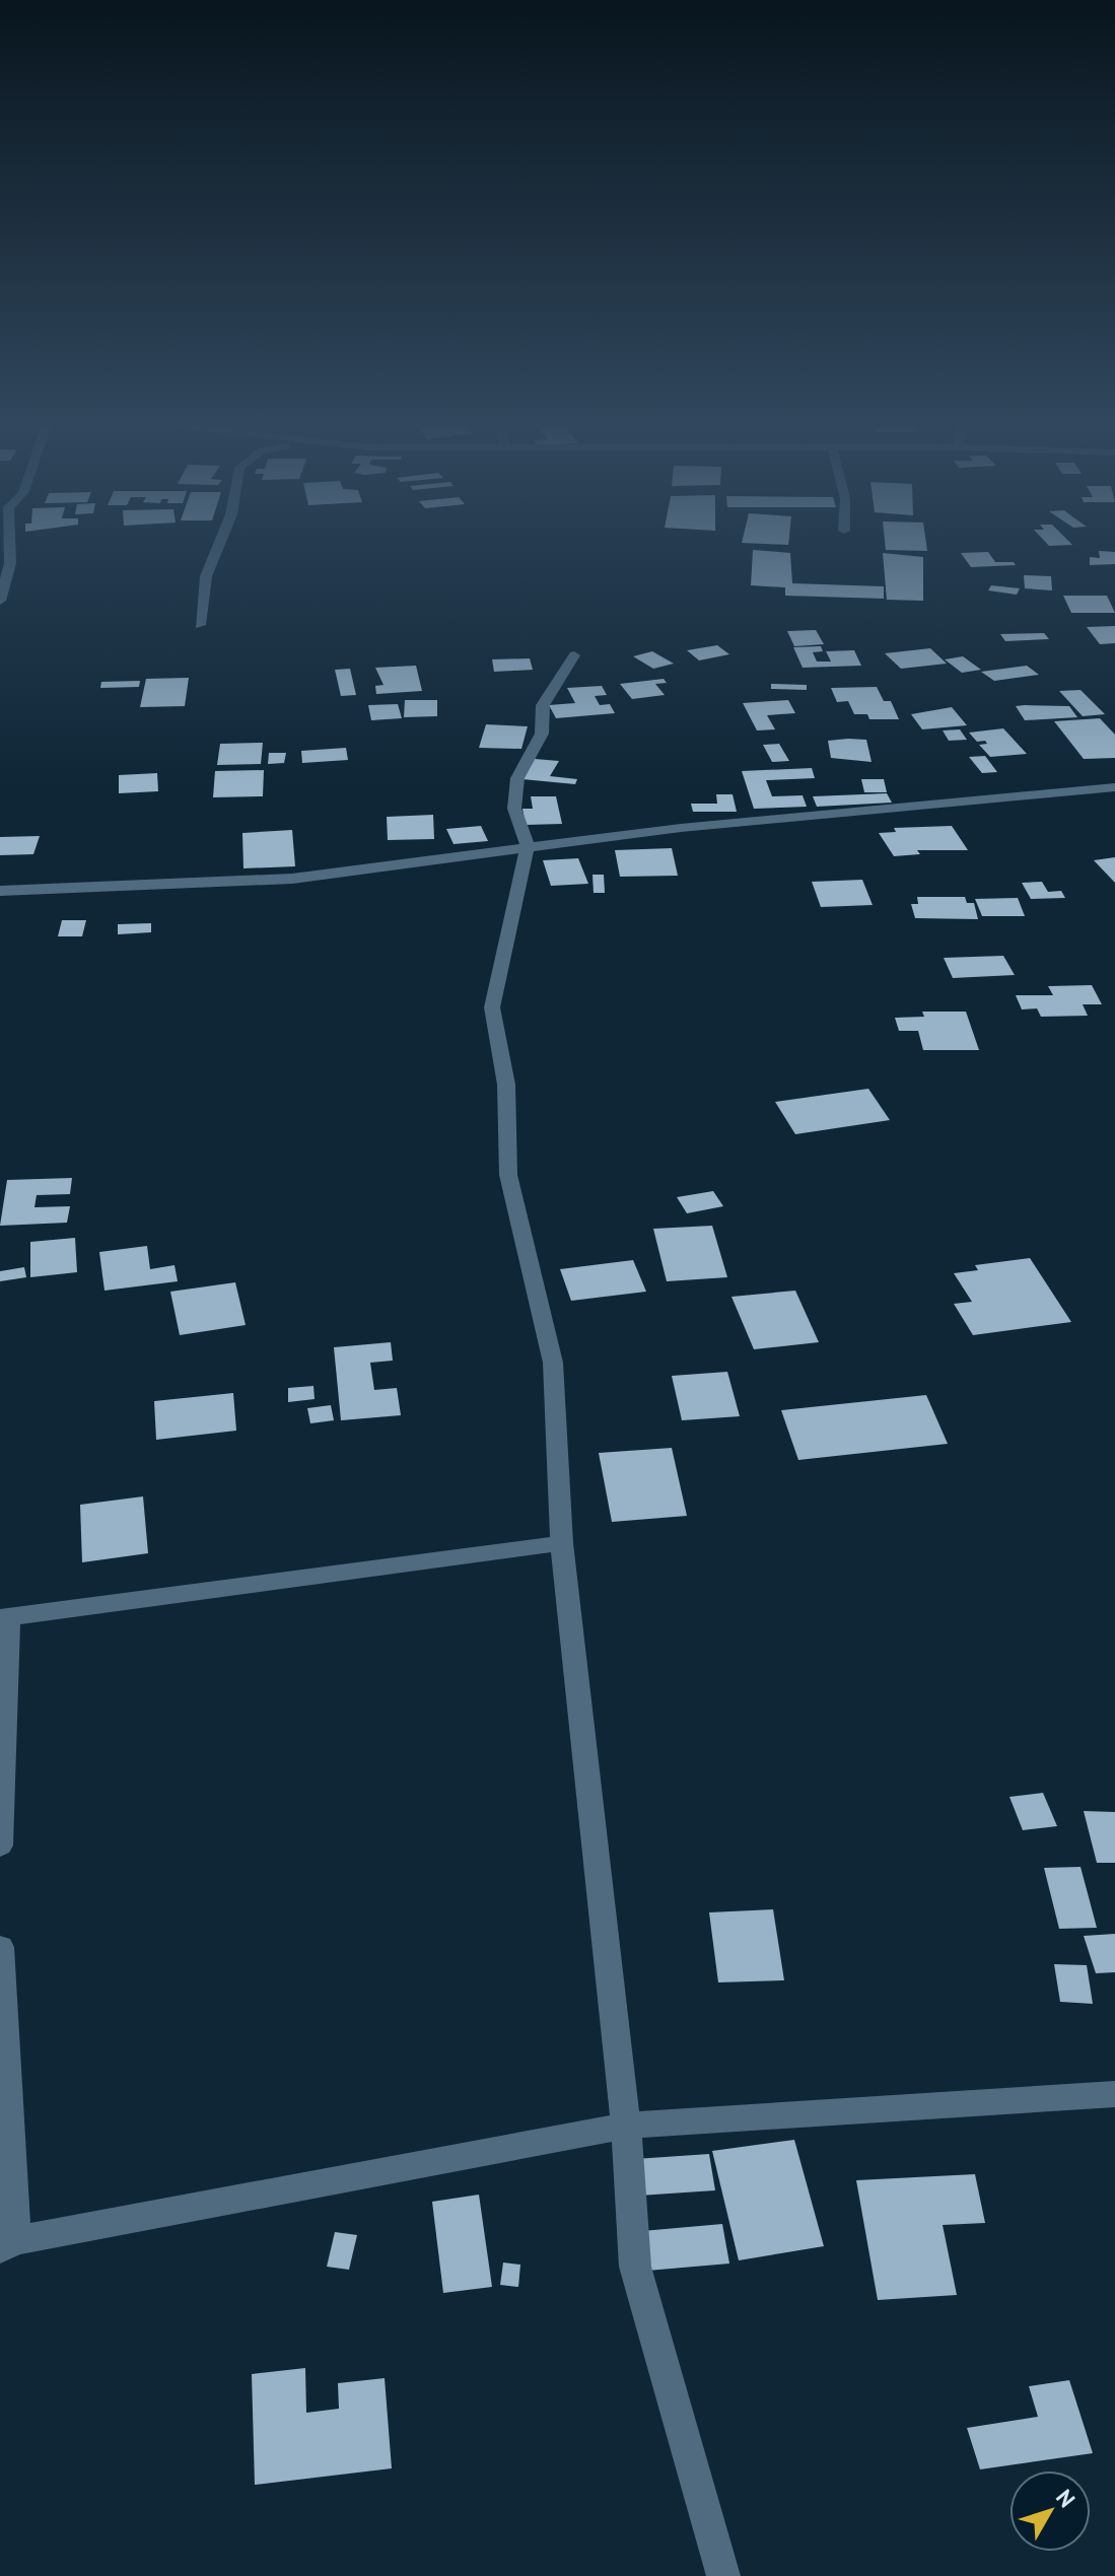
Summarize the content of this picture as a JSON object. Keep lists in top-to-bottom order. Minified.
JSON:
{"north":"top right"}
